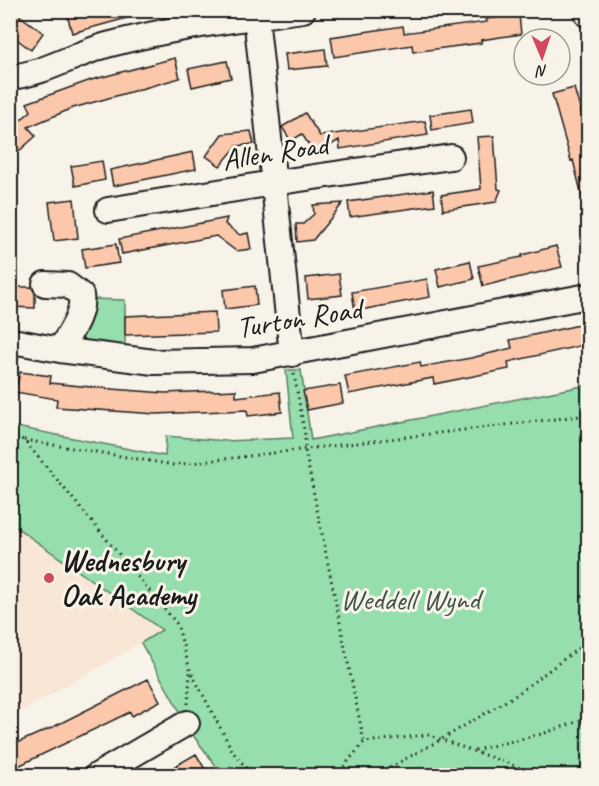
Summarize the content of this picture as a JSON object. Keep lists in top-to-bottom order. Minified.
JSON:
{"streets":{"street":["Allen Road","Turton Road"]},"parks":["Weddell Wynd"],"places":["Wednesbury Oak Academy"],"north":"bottom"}
